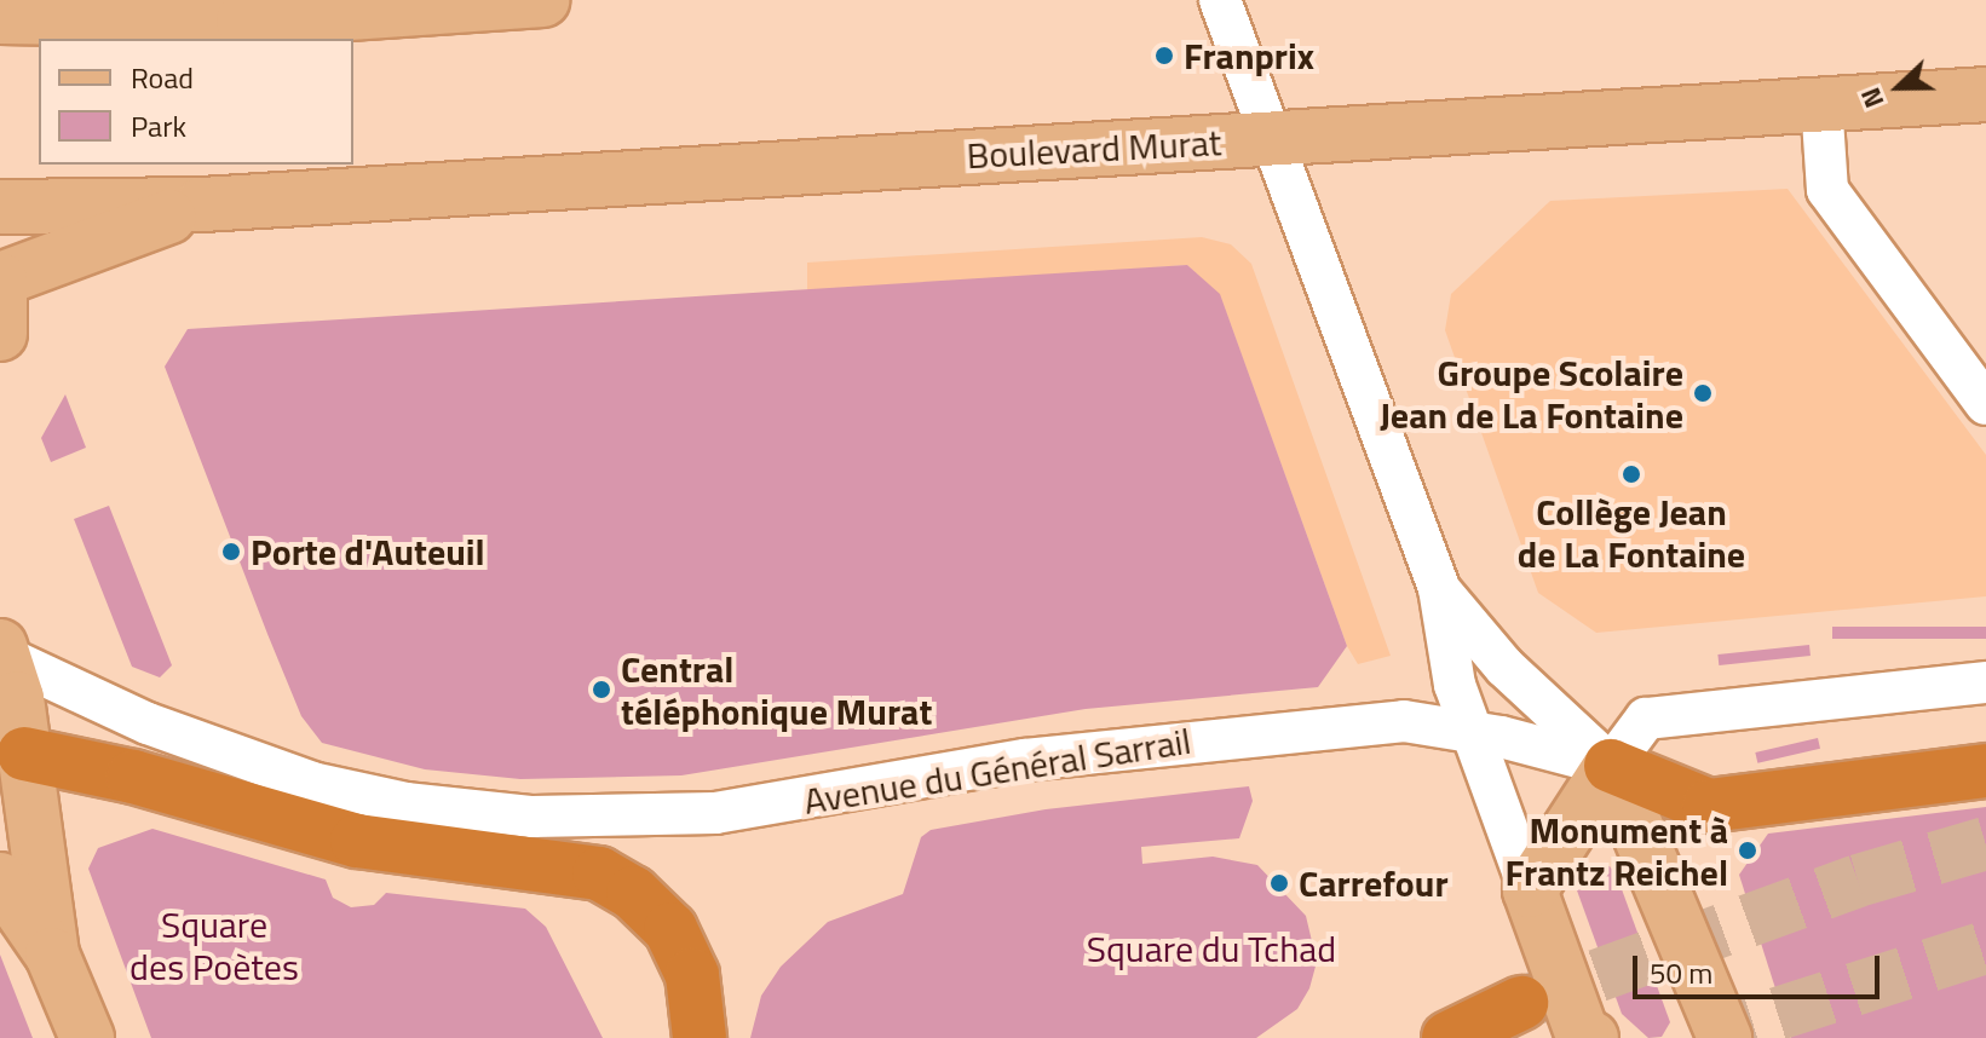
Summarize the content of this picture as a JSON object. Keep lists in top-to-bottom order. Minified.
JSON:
{"streets":{"main road":["Boulevard Murat"],"street":["Avenue du Général Sarrail"]},"parks":["Square des Poètes","Square du Tchad"],"places":["Franprix","Groupe Scolaire Jean de La Fontaine","Collège Jean de La Fontaine","Porte d'Auteuil","Central téléphonique Murat","Monument à Frantz Reichel","Carrefour"],"legend":["Road","Park"],"scale_bar":"50 m","north":"left"}
